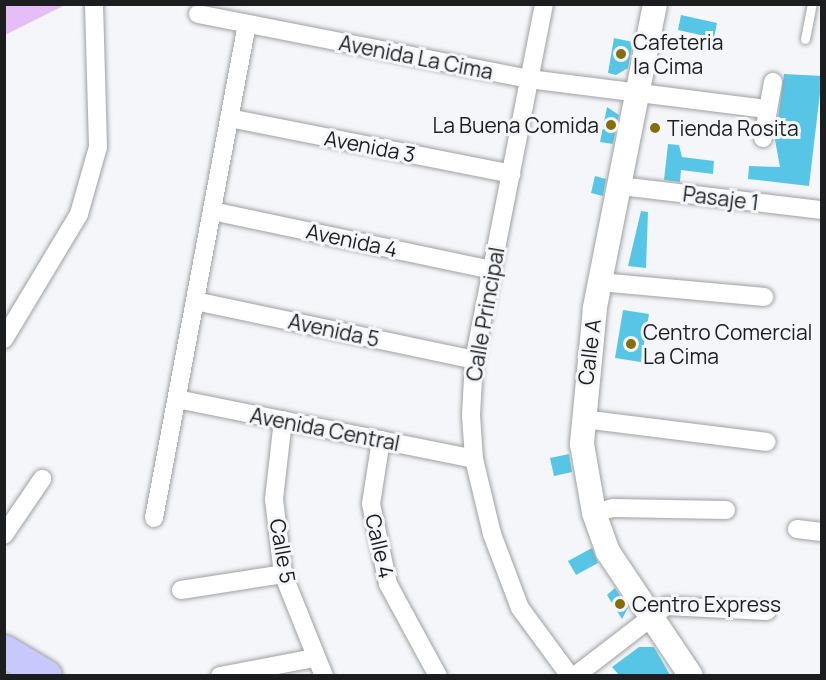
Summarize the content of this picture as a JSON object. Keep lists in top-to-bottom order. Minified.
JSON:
{"streets":{"street":["Avenida La Cima","Avenida 3","Pasaje 1","Avenida 4","Calle Principal","Avenida 5","Calle A","Avenida Central","Calle 4","Calle 5"]},"crossings":[["Avenida La Cima","Calle Principal"],["Avenida La Cima","Calle A"],["Avenida 3","Calle Principal"],["Pasaje 1","Calle A"],["Avenida 4","Calle Principal"],["Calle Principal","Avenida 5"],["Calle Principal","Avenida Central"],["Avenida Central","Calle 4"],["Avenida Central","Calle 5"]],"places":["Cafeteria la Cima","La Buena Comida","Tienda Rosita","Centro Comercial La Cima","Centro Express"]}
